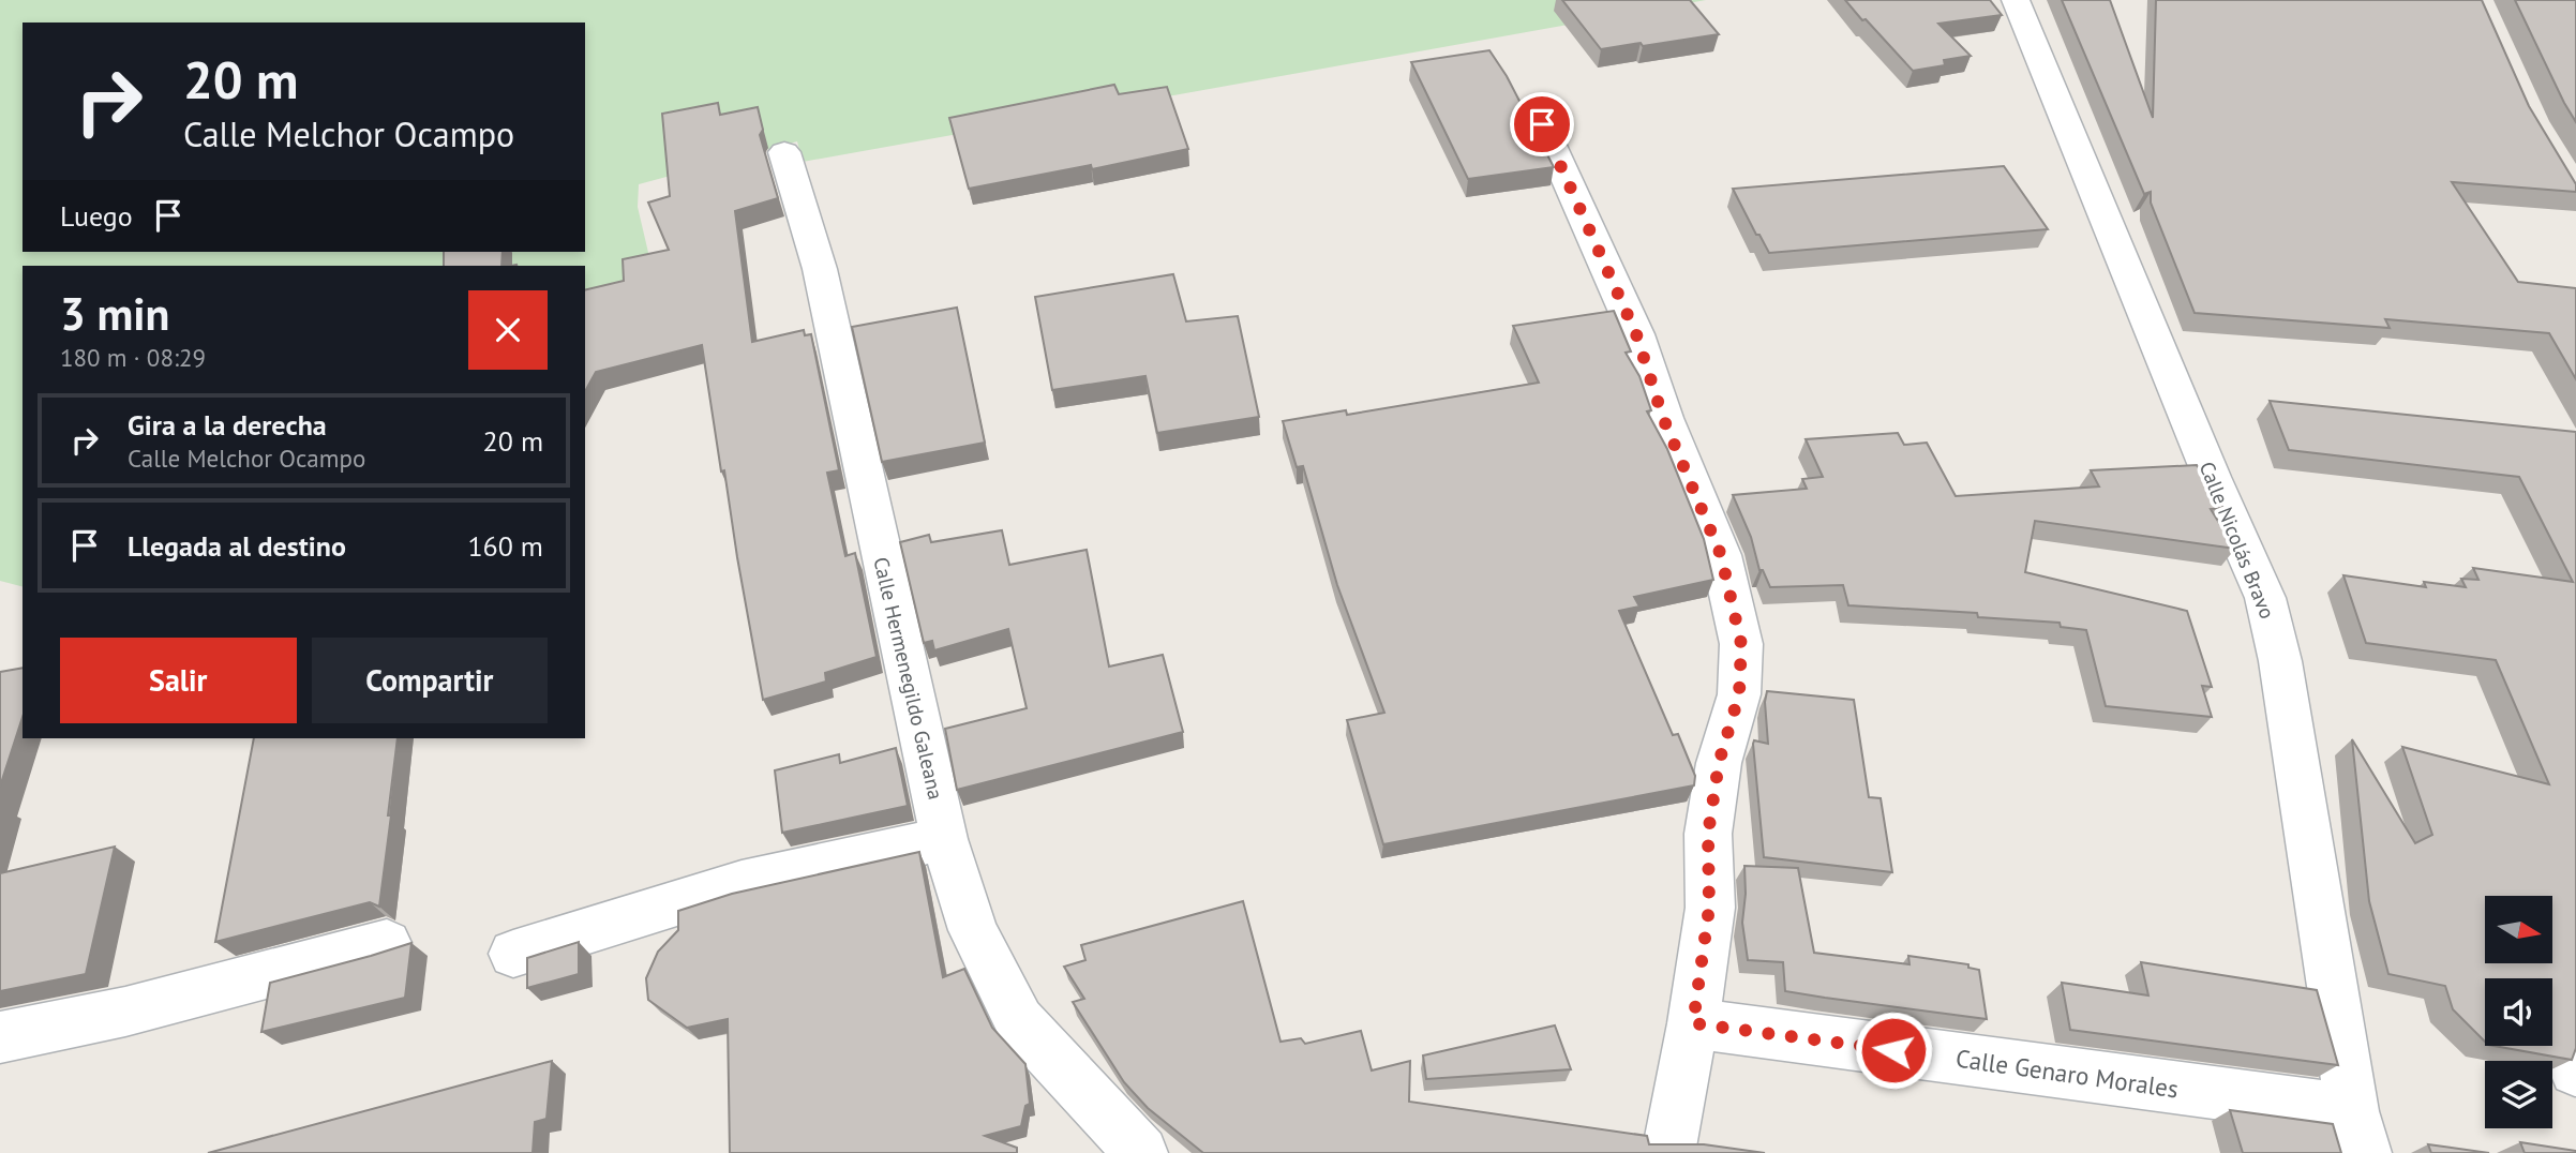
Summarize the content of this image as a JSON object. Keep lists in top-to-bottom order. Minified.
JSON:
{"streets":{"street":["Calle Nicolás Bravo","Calle Hermenegildo Galeana","Calle Genaro Morales"]},"crossings":[["Calle Nicolás Bravo","Calle Genaro Morales"]],"north":"right","page":{"turn":["20 m","Calle Melchor Ocampo"],"then":"Luego","heading":["3 min","180 m · 08:29"],"list":[{"name":"Gira a la derecha","note":"Calle Melchor Ocampo","value":"20 m"},{"name":"Llegada al destino","value":"160 m"}],"buttons":["Salir","Compartir"]}}
